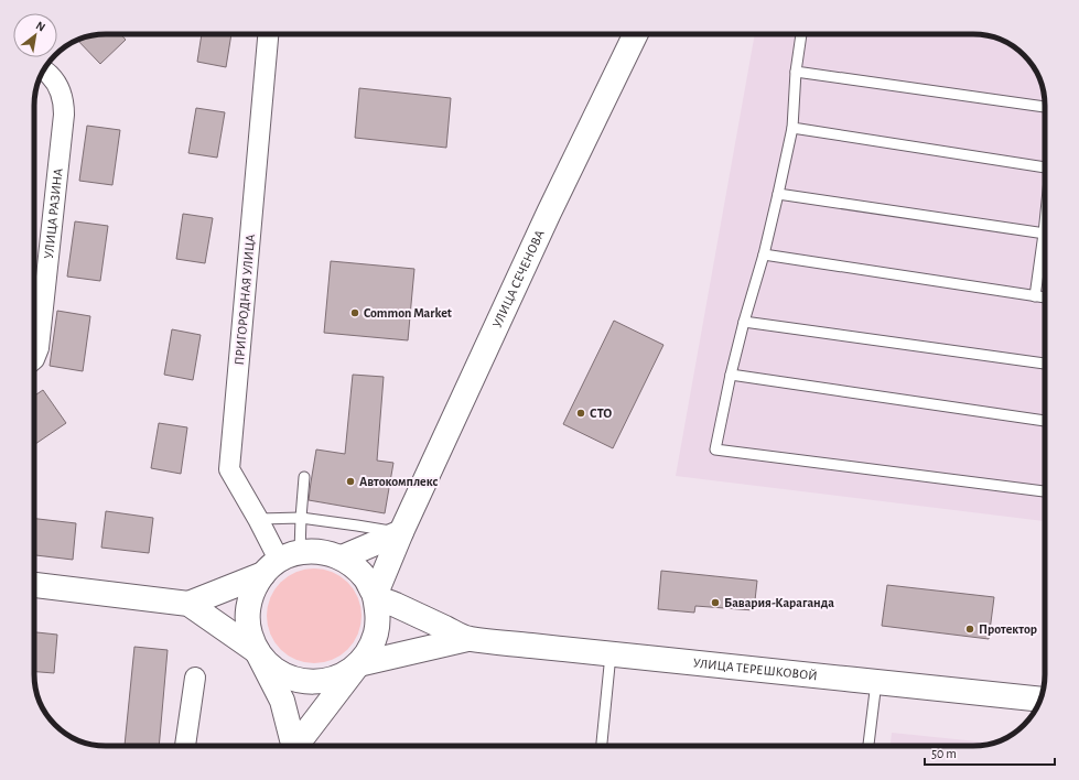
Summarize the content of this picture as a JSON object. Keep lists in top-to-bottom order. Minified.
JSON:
{"streets":{"main road":["УЛИЦА СЕЧЕНОВА","УЛИЦА ТЕРЕШКОВОЙ"],"street":["УЛИЦА РАЗИНА","ПРИГОРОДНАЯ УЛИЦА"]},"crossings":[["УЛИЦА СЕЧЕНОВА","ПРИГОРОДНАЯ УЛИЦА"],["УЛИЦА СЕЧЕНОВА","УЛИЦА ТЕРЕШКОВОЙ"],["ПРИГОРОДНАЯ УЛИЦА","УЛИЦА ТЕРЕШКОВОЙ"]],"places":["Common Market","СТО","Автокомплекс","Бавария-Караганда","Протектор"],"scale_bar":"50 m","north":"top right"}
